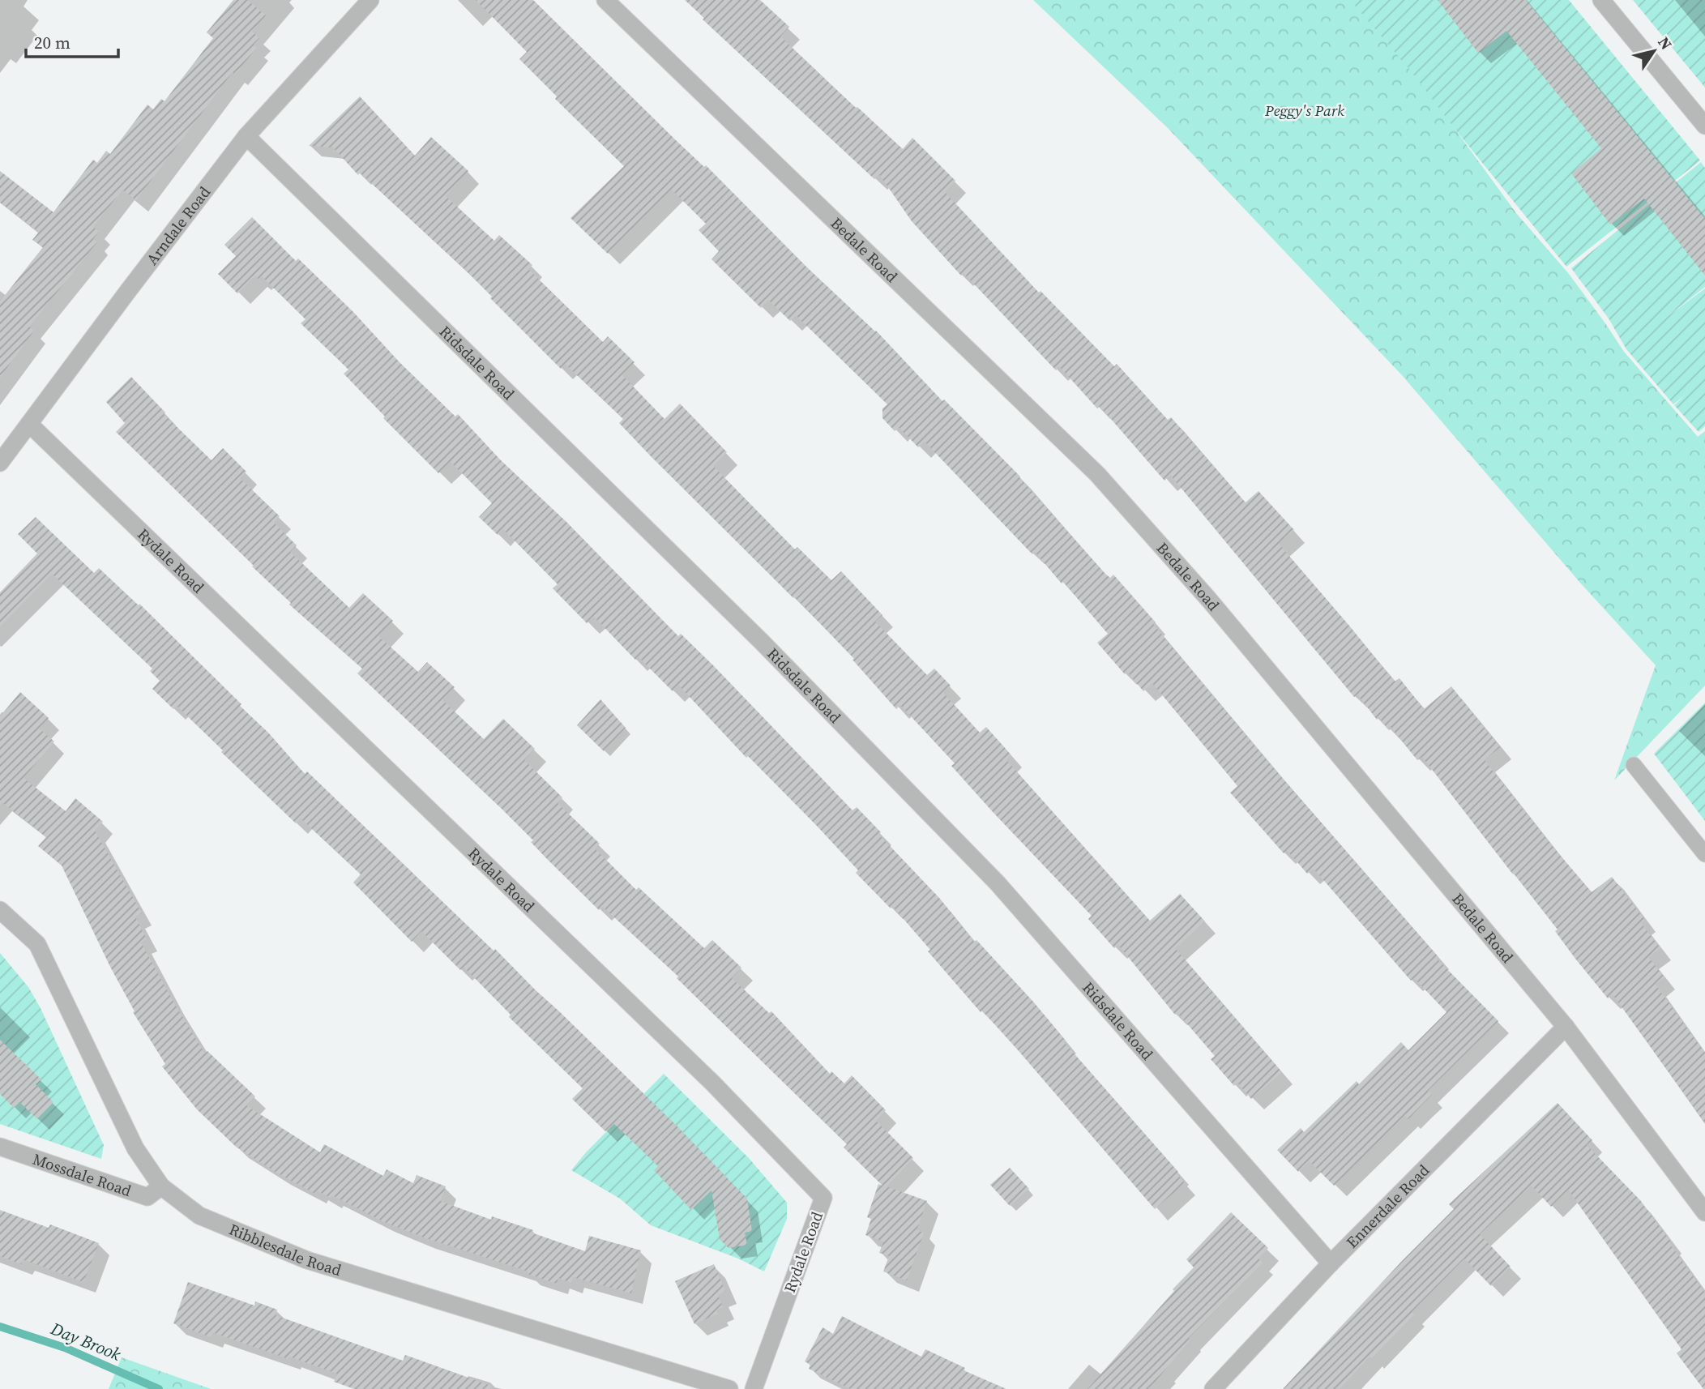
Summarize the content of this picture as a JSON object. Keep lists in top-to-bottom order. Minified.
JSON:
{"streets":{"street":["Arndale Road","Bedale Road","Ridsdale Road","Rydale Road","Mossdale Road","Ennerdale Road","Ribblesdale Road"]},"crossings":[["Arndale Road","Ridsdale Road"],["Arndale Road","Rydale Road"],["Bedale Road","Ennerdale Road"],["Ridsdale Road","Ennerdale Road"],["Mossdale Road","Ribblesdale Road"]],"water":["Day Brook"],"parks":["Peggy's Park"],"scale_bar":"20 m","north":"top right"}
